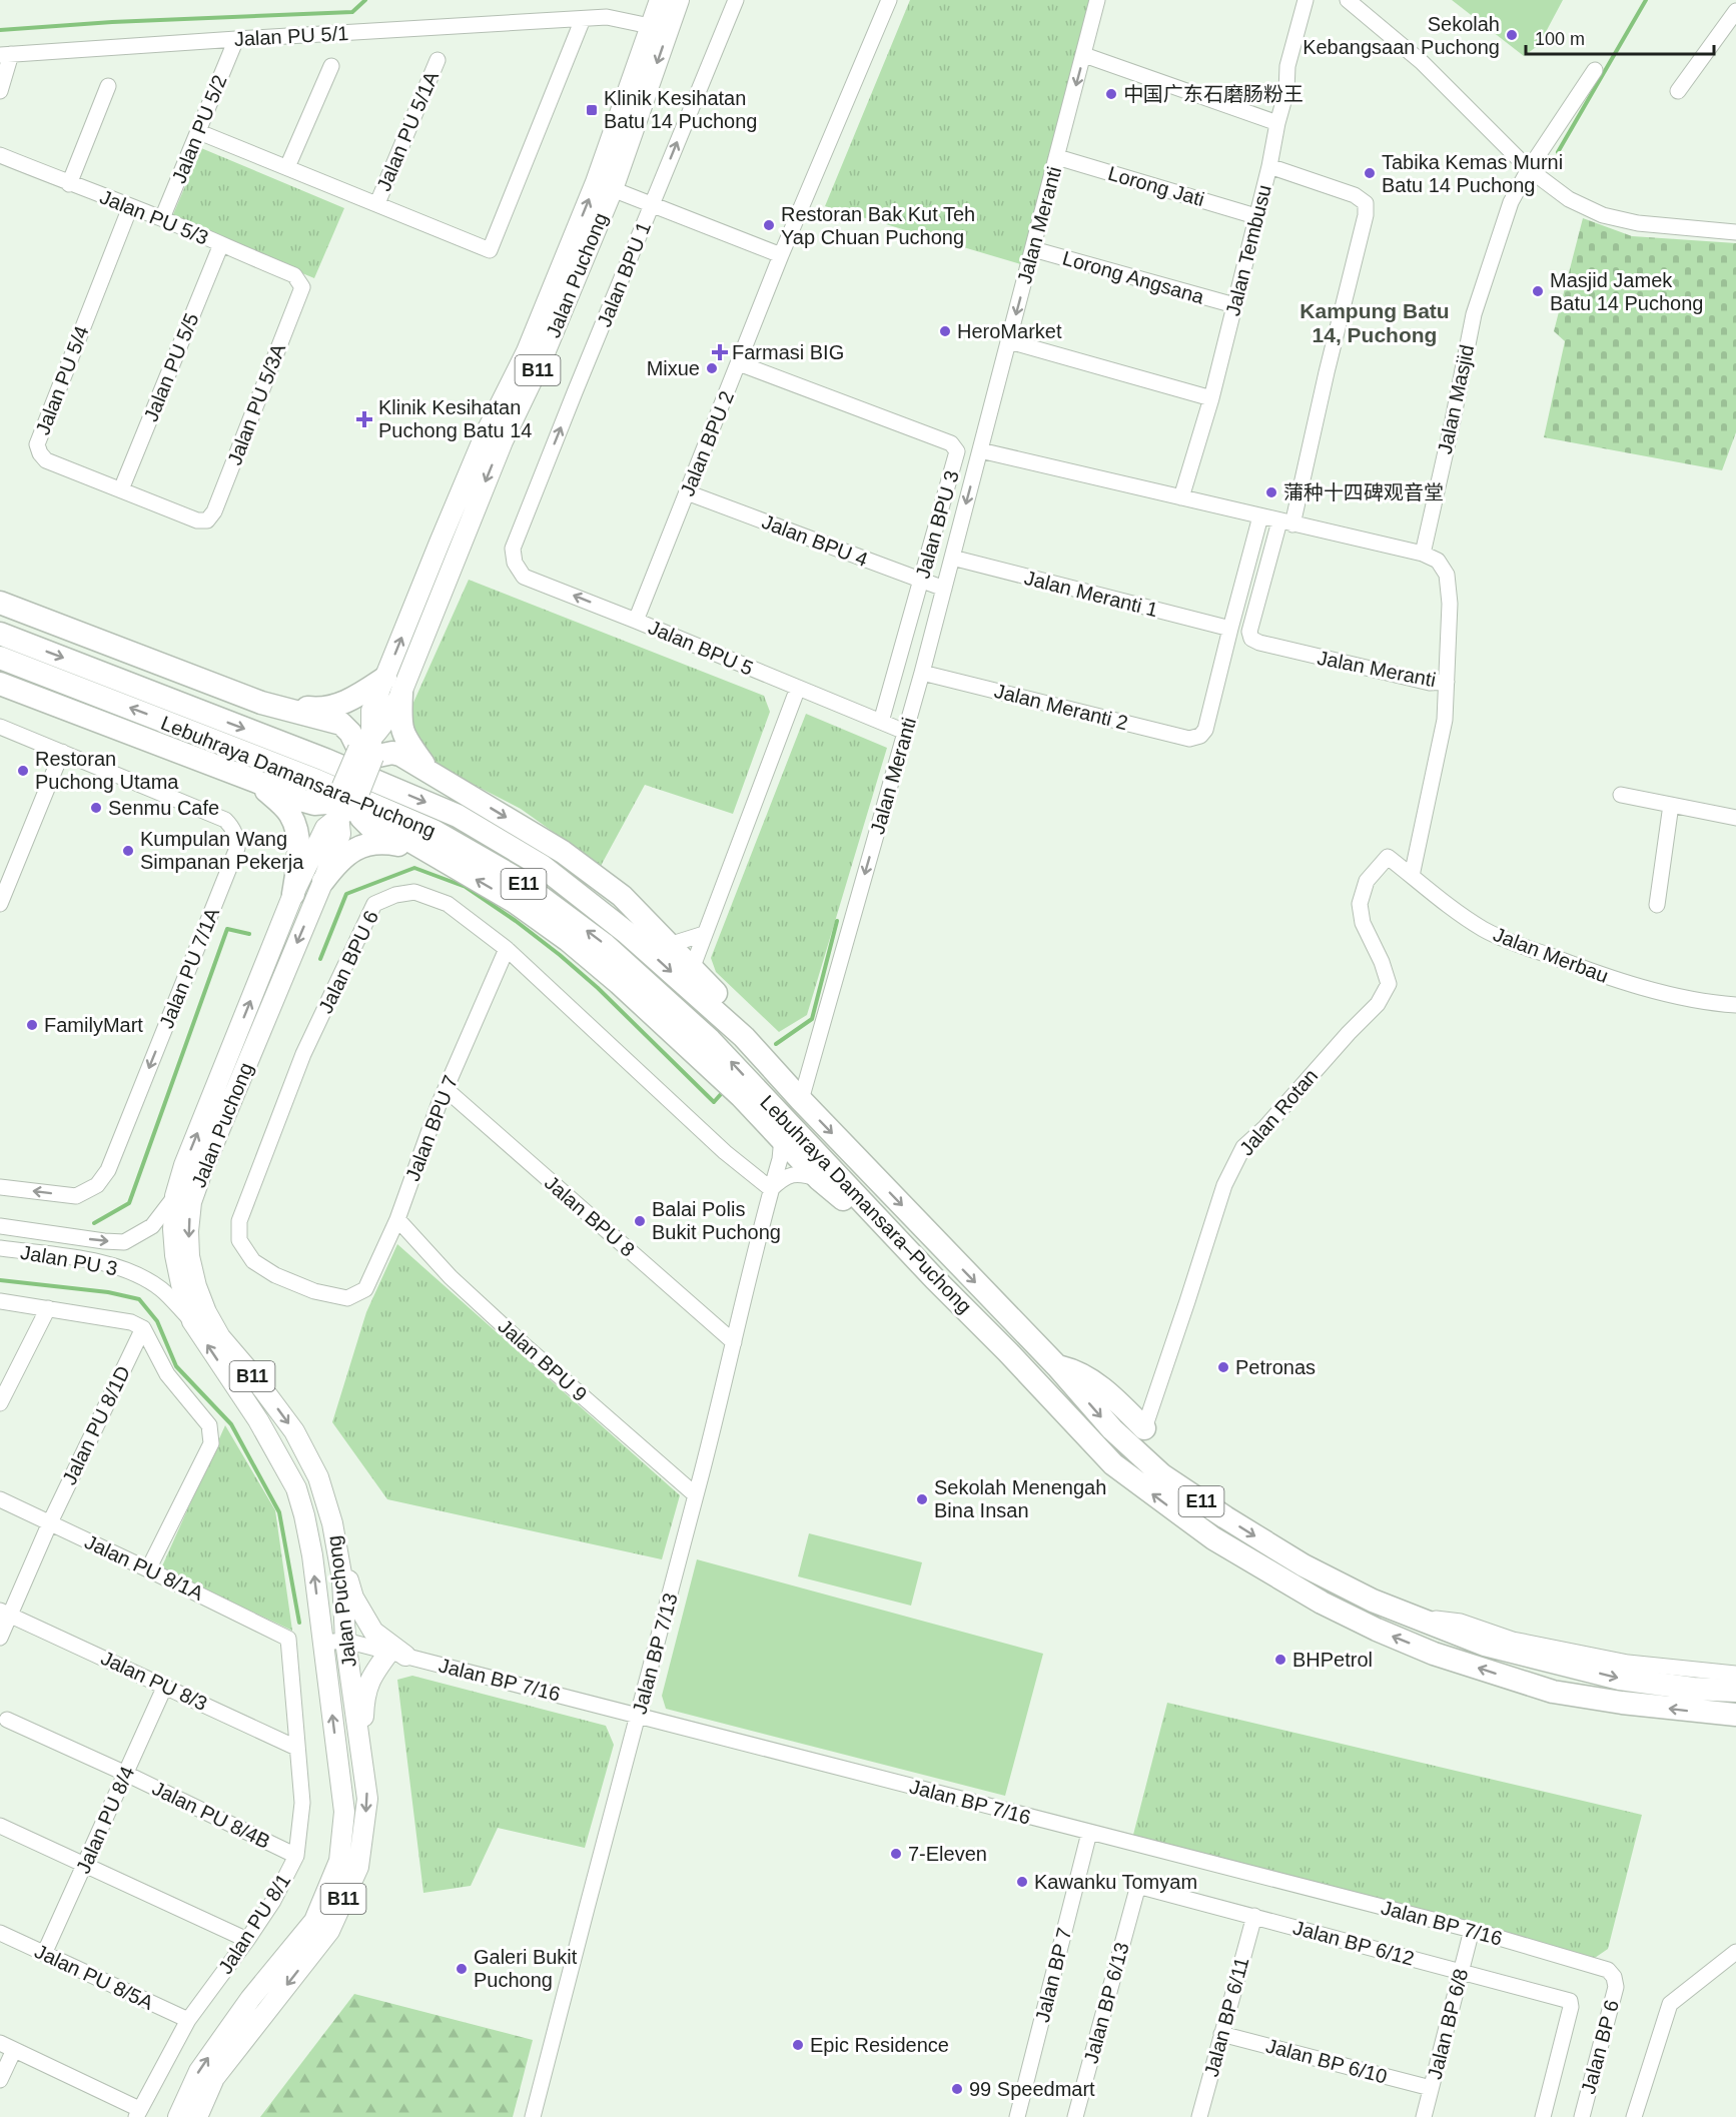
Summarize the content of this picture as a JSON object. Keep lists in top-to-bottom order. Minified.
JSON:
{"streets":{"highway":["Lebuhraya Damansara–Puchong","E11"],"main road":["Jalan Puchong","B11"],"street":["Jalan PU 5/1","Jalan PU 5/2","Jalan PU 5/1A","Lorong Jati","Jalan PU 5/3","Jalan Meranti","Jalan Tembusu","Jalan BPU 1","Lorong Angsana","Jalan PU 5/5","Jalan PU 5/4","Jalan Masjid","Jalan PU 5/3A","Jalan BPU 2","Jalan BPU 3","Jalan BPU 4","Jalan Meranti 1","Jalan BPU 5","Jalan Meranti 2","Jalan Merbau","Jalan BPU 6","Jalan PU 7/1A","Jalan Rotan","Jalan BPU 7","Jalan BPU 8","Jalan PU 3","Jalan BPU 9","Jalan PU 8/1D","Jalan PU 8/1A","Jalan BP 7/13","Jalan BP 7/16","Jalan PU 8/3","Jalan PU 8/4B","Jalan PU 8/4","Jalan PU 8/1","Jalan BP 6/12","Jalan BP 7","Jalan PU 8/5A","Jalan BP 6/13","Jalan BP 6/11","Jalan BP 6/8","Jalan BP 6","Jalan BP 6/10"]},"crossings":[["Jalan PU 5/1","Jalan PU 5/2"],["Jalan PU 5/1","Jalan Puchong"],["Jalan PU 5/2","Jalan PU 5/3"],["Lorong Jati","Jalan Meranti"],["Lorong Jati","Jalan Tembusu"],["Jalan PU 5/3","Jalan PU 5/5"],["Jalan PU 5/3","Jalan PU 5/4"],["Jalan PU 5/3","Jalan PU 5/3A"],["Jalan Meranti","Lorong Angsana"],["Jalan Meranti","Jalan BPU 4"],["Jalan Meranti","Jalan Meranti 1"],["Jalan Meranti","Jalan BPU 5"],["Jalan Meranti","Jalan Meranti 2"],["Jalan Meranti","Lebuhraya Damansara–Puchong"],["Jalan Tembusu","Lorong Angsana"],["Jalan BPU 1","Jalan BPU 5"],["Jalan Puchong","Jalan PU 3"],["Jalan Puchong","Jalan BP 7/16"],["Jalan PU 5/5","Jalan PU 5/4"],["Jalan PU 5/4","Jalan PU 5/3A"],["Jalan BPU 2","Jalan BPU 3"],["Jalan BPU 2","Jalan BPU 4"],["Jalan BPU 2","Jalan BPU 5"],["Jalan BPU 3","Jalan BPU 4"],["Jalan BPU 3","Jalan BPU 5"],["Jalan Meranti 1","Jalan Meranti 2"],["Jalan Merbau","Jalan Rotan"],["Jalan BPU 6","Jalan BPU 7"],["Jalan BPU 6","Jalan BP 7/13"],["Jalan BPU 7","Jalan BPU 8"],["Jalan BPU 7","Jalan BPU 9"],["Jalan BPU 8","Jalan BP 7/13"],["Jalan BPU 9","Jalan BP 7/13"],["Jalan PU 8/1D","Jalan PU 8/1A"],["Jalan PU 8/1D","Jalan PU 8/3"],["Jalan PU 8/1A","Jalan PU 8/1"],["Jalan BP 7/13","Jalan BP 7/16"],["Jalan BP 7/16","Jalan BP 7"],["Jalan BP 7/16","Jalan BP 6/8"],["Jalan BP 7/16","Jalan BP 6"],["Jalan PU 8/3","Jalan PU 8/4"],["Jalan PU 8/3","Jalan PU 8/1"],["Jalan PU 8/4B","Jalan PU 8/4"],["Jalan PU 8/4B","Jalan PU 8/1"],["Jalan PU 8/4","Jalan PU 8/5A"],["Jalan PU 8/1","Jalan PU 8/5A"],["Jalan BP 6/12","Jalan BP 6/13"],["Jalan BP 6/12","Jalan BP 6/11"],["Jalan BP 6/12","Jalan BP 6/8"],["Jalan BP 6/11","Jalan BP 6/10"],["Jalan BP 6/8","Jalan BP 6/10"]],"one_way":["Jalan BPU 1"],"districts":["Kampung Batu 14, Puchong"],"places":{"other":["Sekolah Kebangsaan Puchong","中国广东石磨肠粉王","Tabika Kemas Murni Batu 14 Puchong","Restoran Bak Kut Teh Yap Chuan Puchong","Masjid Jamek Batu 14 Puchong","HeroMarket","Mixue","蒲种十四碑观音堂","Restoran Puchong Utama","Senmu Cafe","Kumpulan Wang Simpanan Pekerja","FamilyMart","Balai Polis Bukit Puchong","Petronas","Sekolah Menengah Bina Insan","BHPetrol","7-Eleven","Kawanku Tomyam","Galeri Bukit Puchong","Epic Residence","99 Speedmart"],"transit":["Klinik Kesihatan Batu 14 Puchong"],"health":["Farmasi BIG","Klinik Kesihatan Puchong Batu 14"]},"scale_bar":"100 m"}
